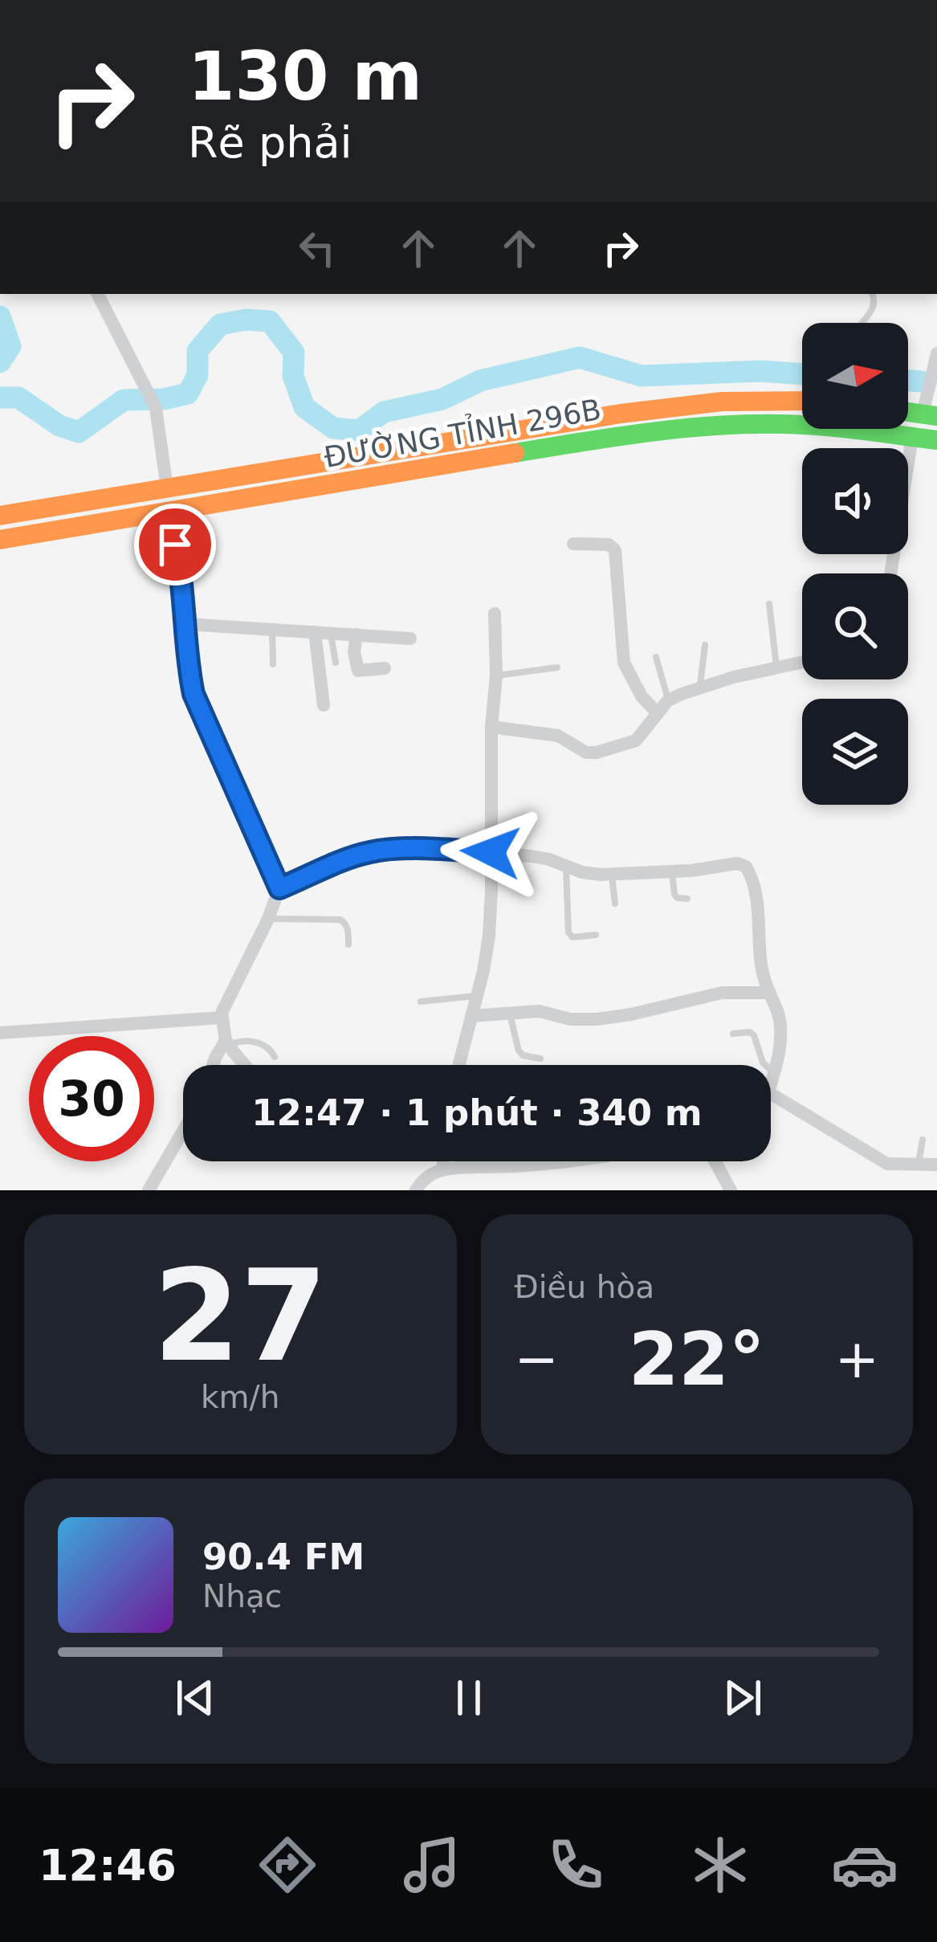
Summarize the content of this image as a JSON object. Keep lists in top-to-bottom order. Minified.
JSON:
{"streets":{"main road":["ĐƯỜNG TỈNH 296B"]},"north":"right","page":{"turn":["130 m","Rẽ phải"],"limit":"30","trip":"12:47 · 1 phút · 340 m","tile":[["27","km/h"],"Điều hòa"],"heat":["−","22°","+"],"song":["90.4 FM","Nhạc"],"tabs":"12:46"}}
